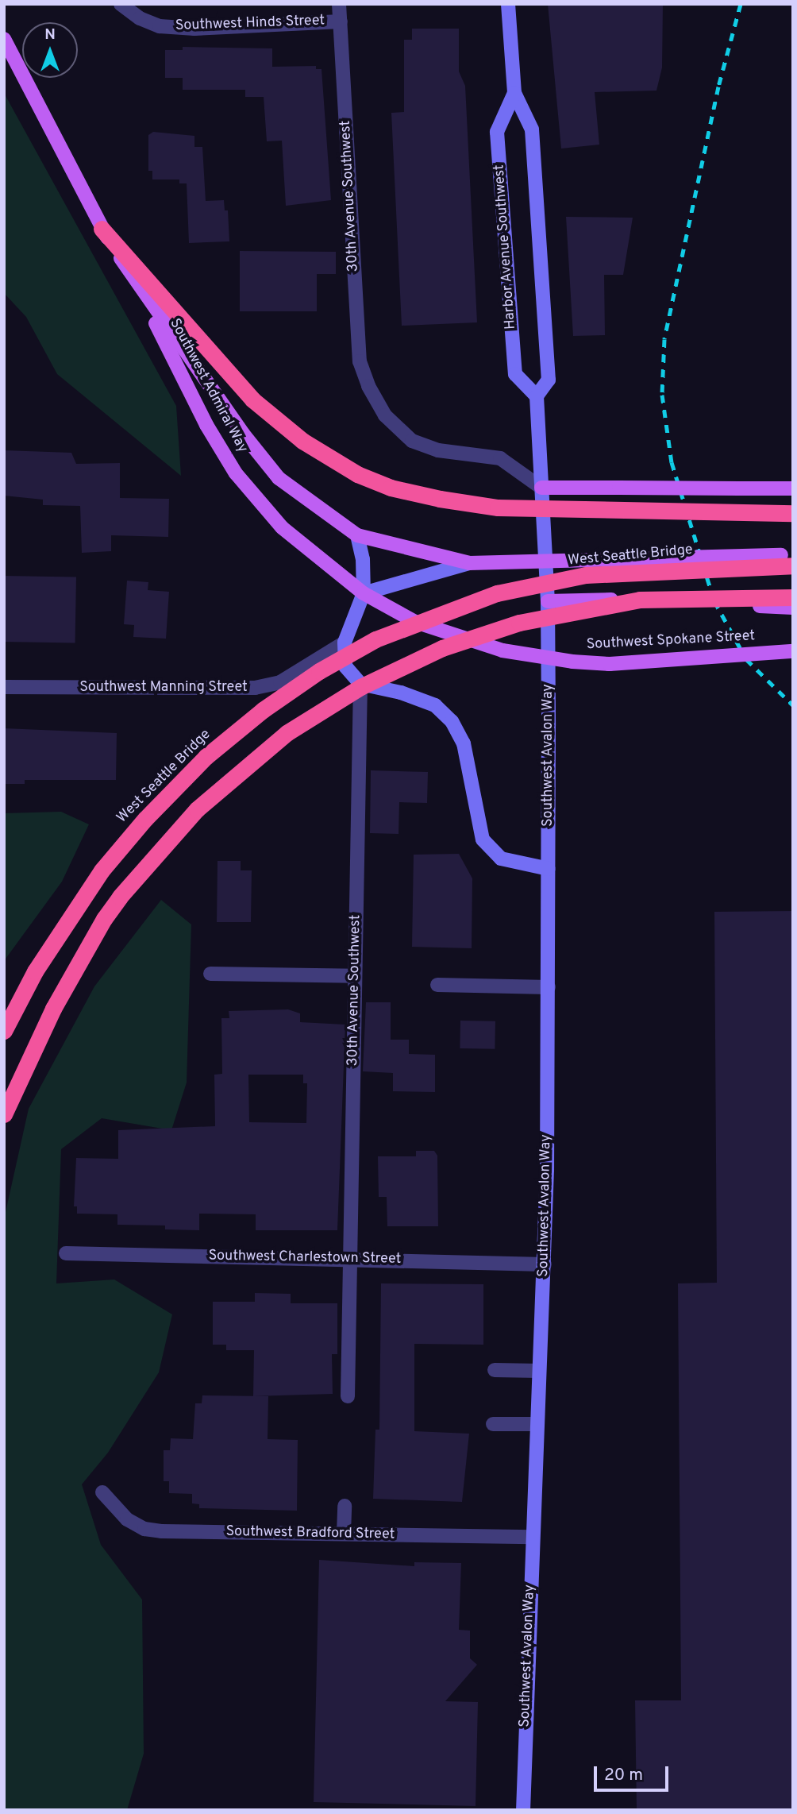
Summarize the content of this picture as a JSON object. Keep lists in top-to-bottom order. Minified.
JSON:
{"streets":{"highway":["West Seattle Bridge"],"main road":["Harbor Avenue Southwest","Southwest Admiral Way","Southwest Spokane Street","Southwest Avalon Way"],"street":["Southwest Hinds Street","30th Avenue Southwest","Southwest Manning Street","Southwest Charlestown Street","Southwest Bradford Street"]},"crossings":[["Southwest Hinds Street","30th Avenue Southwest"],["30th Avenue Southwest","Harbor Avenue Southwest"],["30th Avenue Southwest","Southwest Charlestown Street"],["Harbor Avenue Southwest","Southwest Avalon Way"],["Southwest Admiral Way","Southwest Spokane Street"],["Southwest Avalon Way","Southwest Charlestown Street"],["Southwest Avalon Way","Southwest Bradford Street"]],"scale_bar":"20 m","north":"top"}
